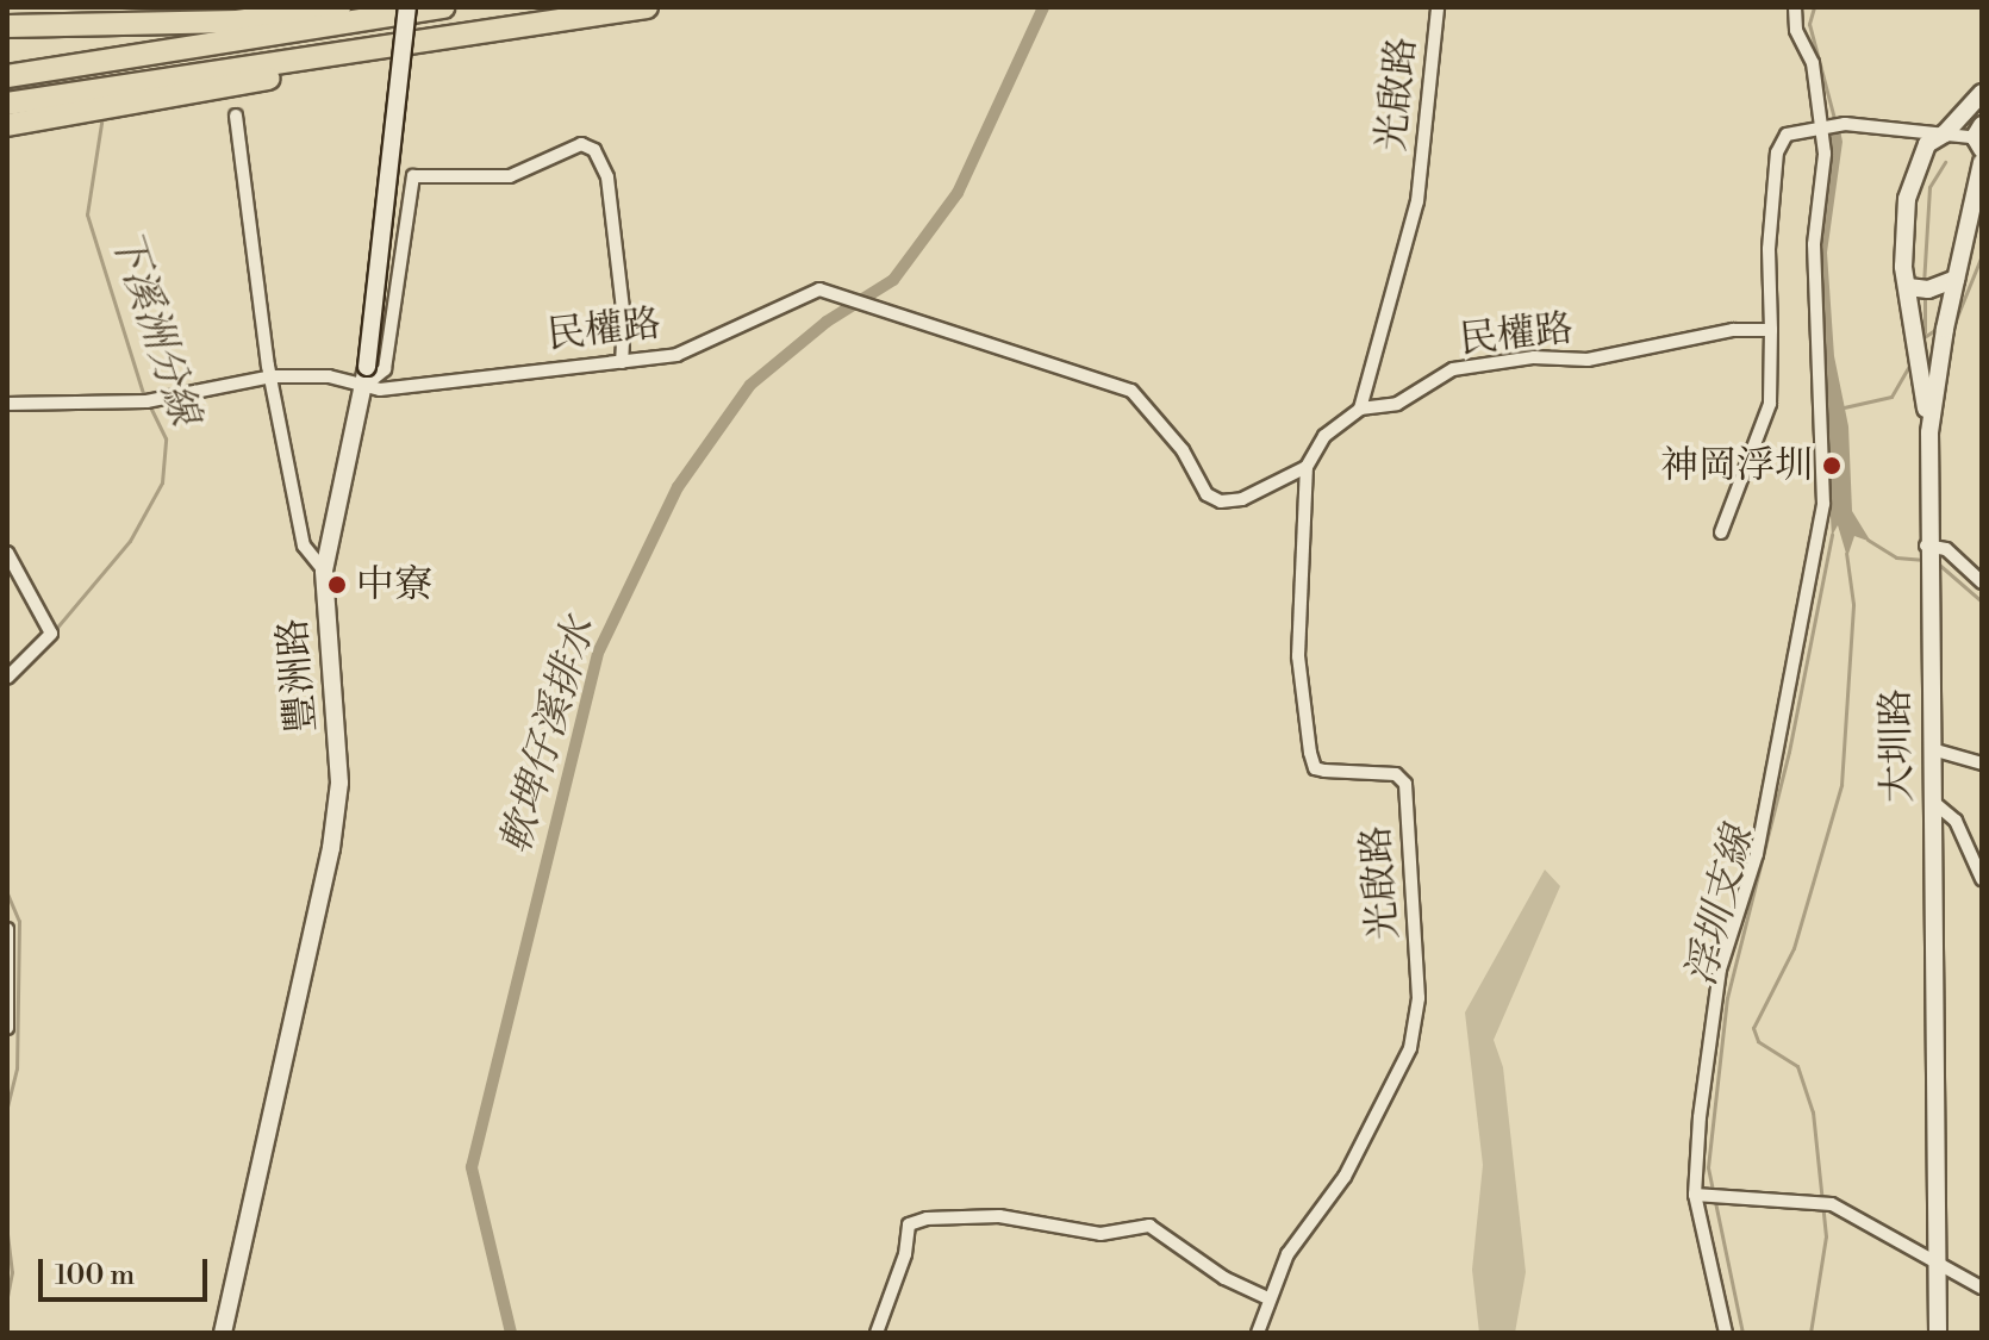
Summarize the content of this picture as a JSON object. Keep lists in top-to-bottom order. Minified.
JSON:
{"streets":{"street":["光啟路","民權路","豐洲路","大圳路"]},"crossings":[["光啟路","民權路"],["民權路","豐洲路"]],"water":["下溪洲分線","軟埤仔溪排水","浮圳支線"],"places":["神岡浮圳","中寮"],"scale_bar":"100 m"}
